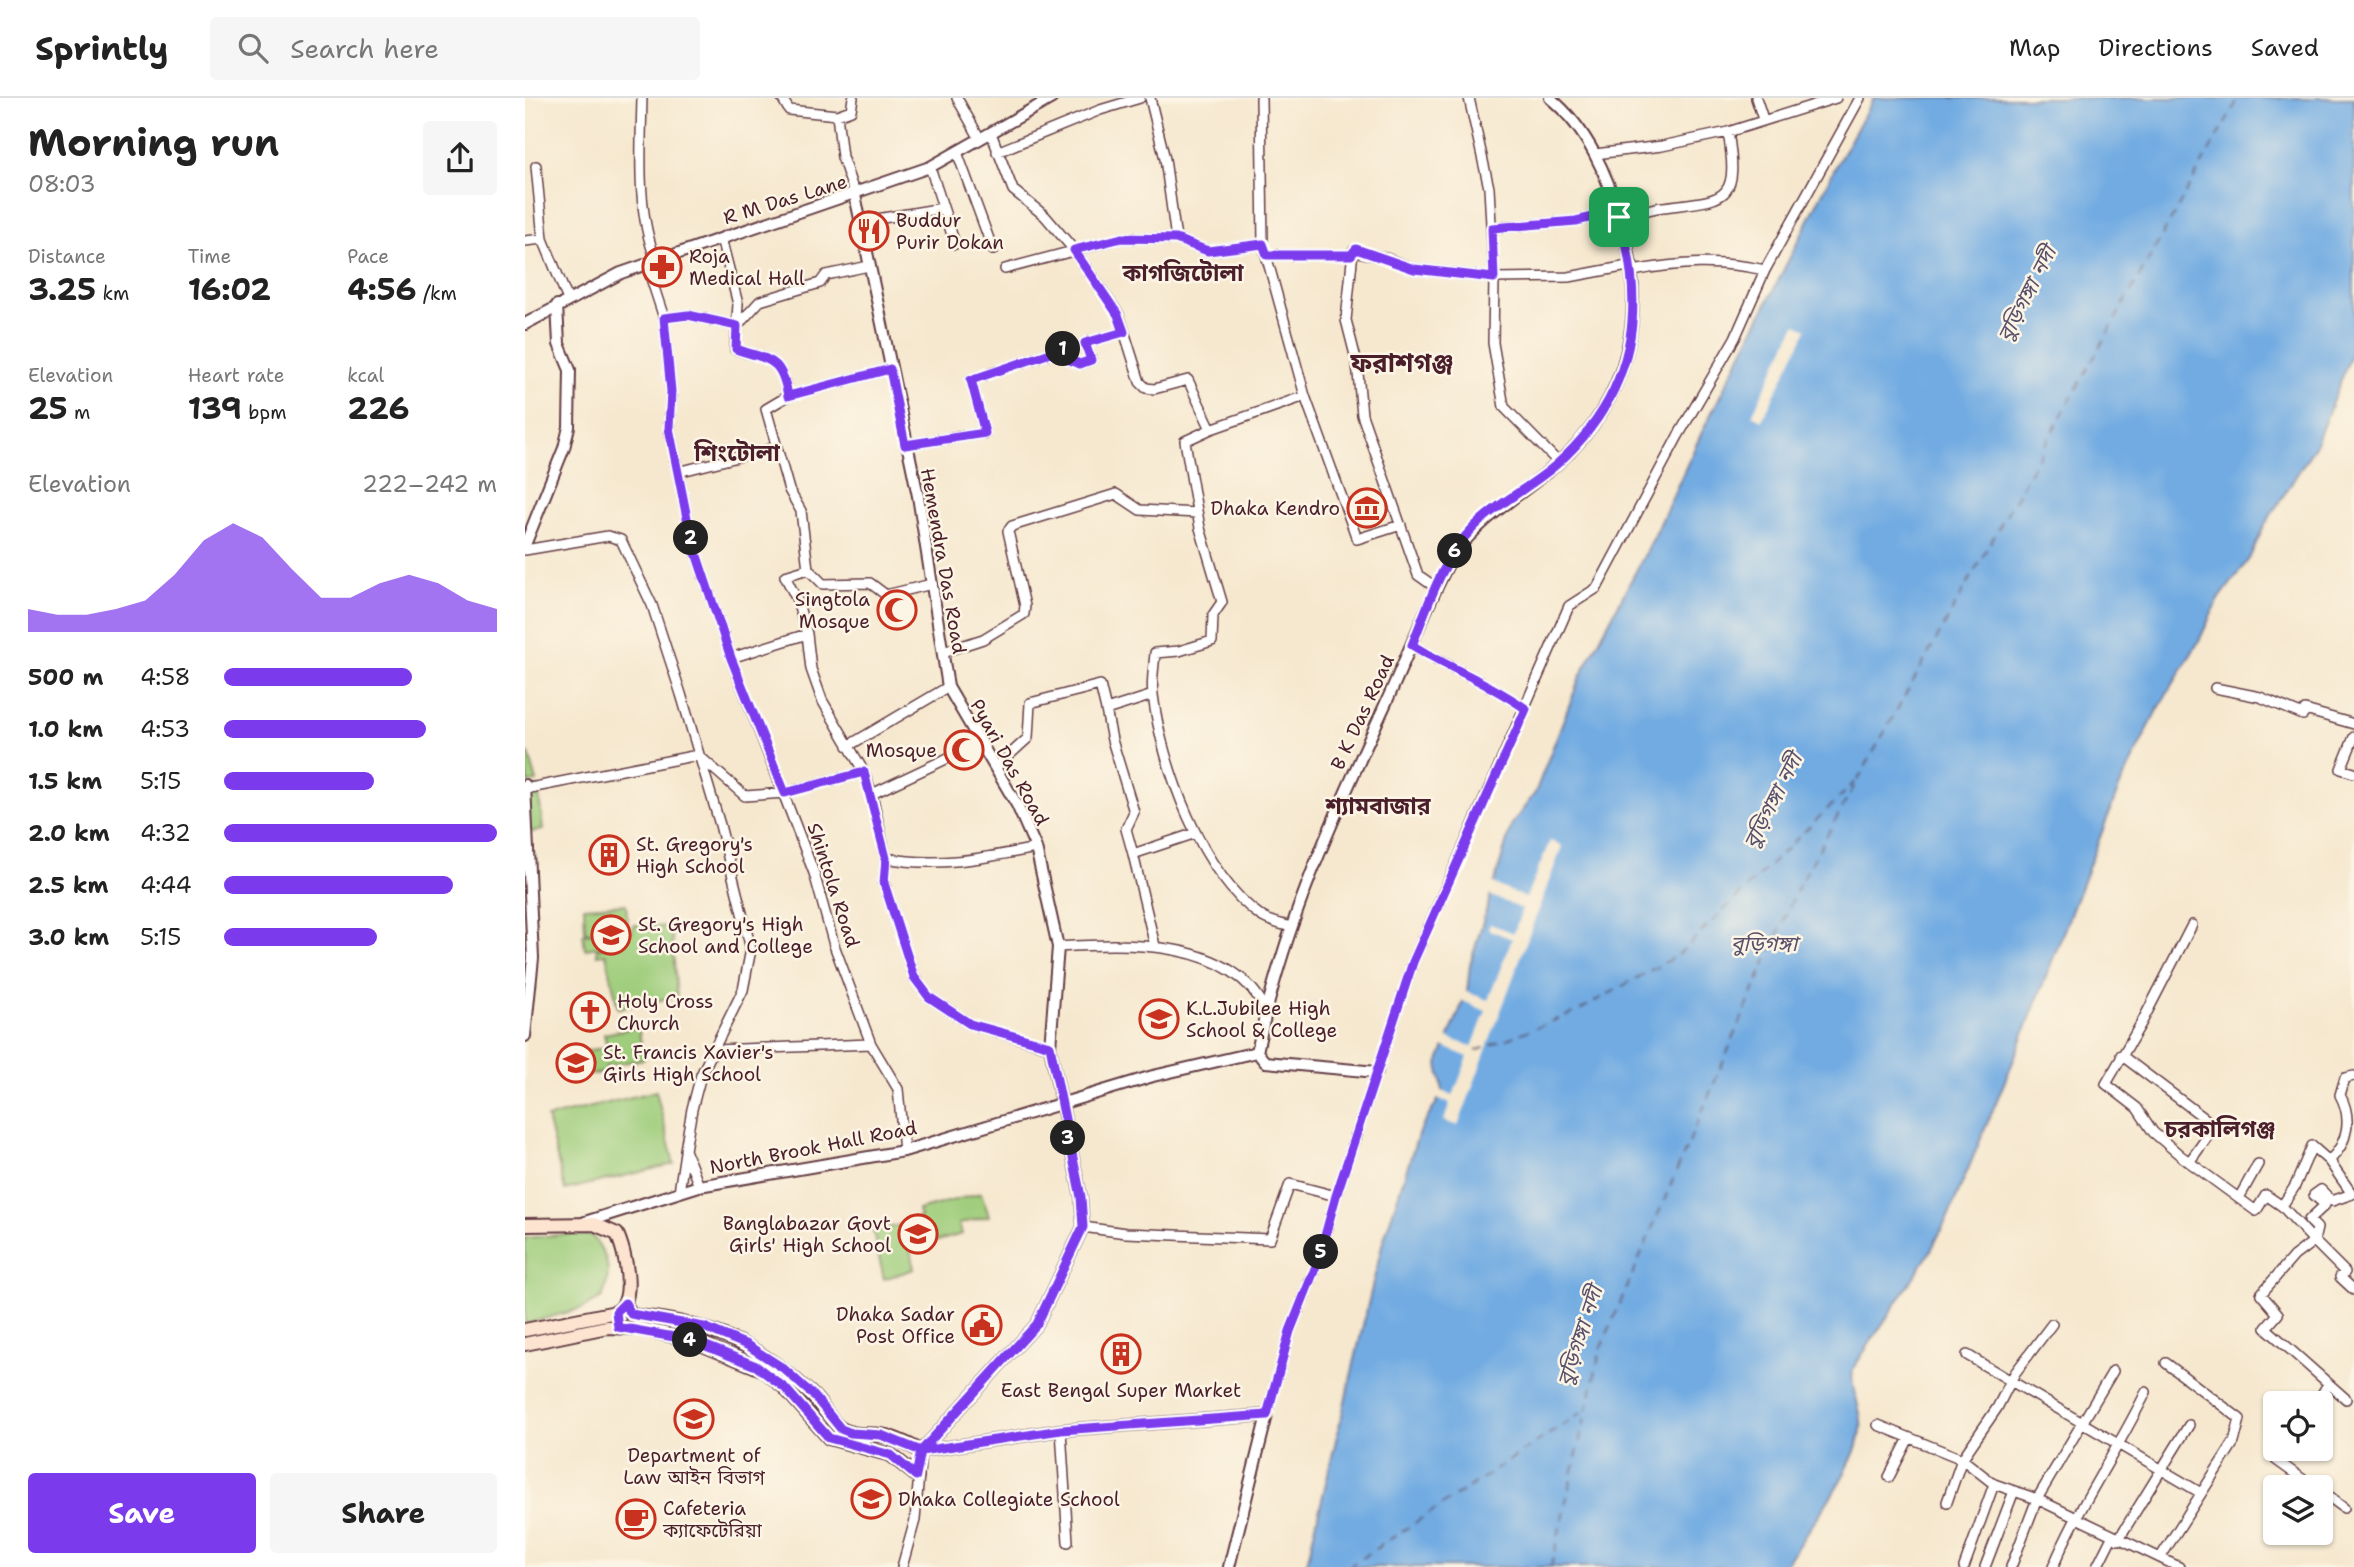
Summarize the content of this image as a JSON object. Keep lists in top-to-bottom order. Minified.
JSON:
{"streets":{"street":["R M Das Lane","Hemendra Das Road","B K Das Road","Pyari Das Road","Shintola Road","North Brook Hall Road"]},"crossings":[["R M Das Lane","Hemendra Das Road"],["R M Das Lane","Shintola Road"],["Hemendra Das Road","Pyari Das Road"],["B K Das Road","North Brook Hall Road"],["Pyari Das Road","North Brook Hall Road"],["Shintola Road","North Brook Hall Road"]],"districts":["কাগজিটোলা","ফরাশগঞ্জ","শিংটোলা","শ্যামবাজার","চরকালিগঞ্জ"],"water":["বুড়িগঙ্গা নদী","বুড়িগঙ্গা"],"places":{"restaurant":["Buddur Purir Dokan"],"pharmacy":["Roja Medical Hall"],"museum":["Dhaka Kendro"],"mosque":["Singtola Mosque","Mosque"],"building":["St. Gregory's High School","East Bengal Super Market"],"school or university":["St. Gregory's High School and College","K.L.Jubilee High School & College","St. Francis Xavier's Girls High School","Banglabazar Govt Girls' High School","Department of Law আইন বিভাগ","Dhaka Collegiate School"],"church":["Holy Cross Church"],"public building":["Dhaka Sadar Post Office"],"cafe":["Cafeteria ক্যাফেটেরিয়া"]},"page":{"header":"Sprintly","search":"Search here","nav":["Map","Directions","Saved"],"heading":["Morning run","08:03"],"stats":[["Distance","3.25 km"],["Time","16:02"],["Pace","4:56 /km"],["Elevation","25 m"],["Heart rate","139 bpm"],["kcal","226"]],"pins":["1","2","6","3","5","4"],"chart":["Elevation","222–242 m"],"list":[{"name":"500 m","note":"4:58"},{"name":"1.0 km","note":"4:53"},{"name":"1.5 km","note":"5:15"},{"name":"2.0 km","note":"4:32"},{"name":"2.5 km","note":"4:44"},{"name":"3.0 km","note":"5:15"}],"buttons":["Save","Share"]}}
